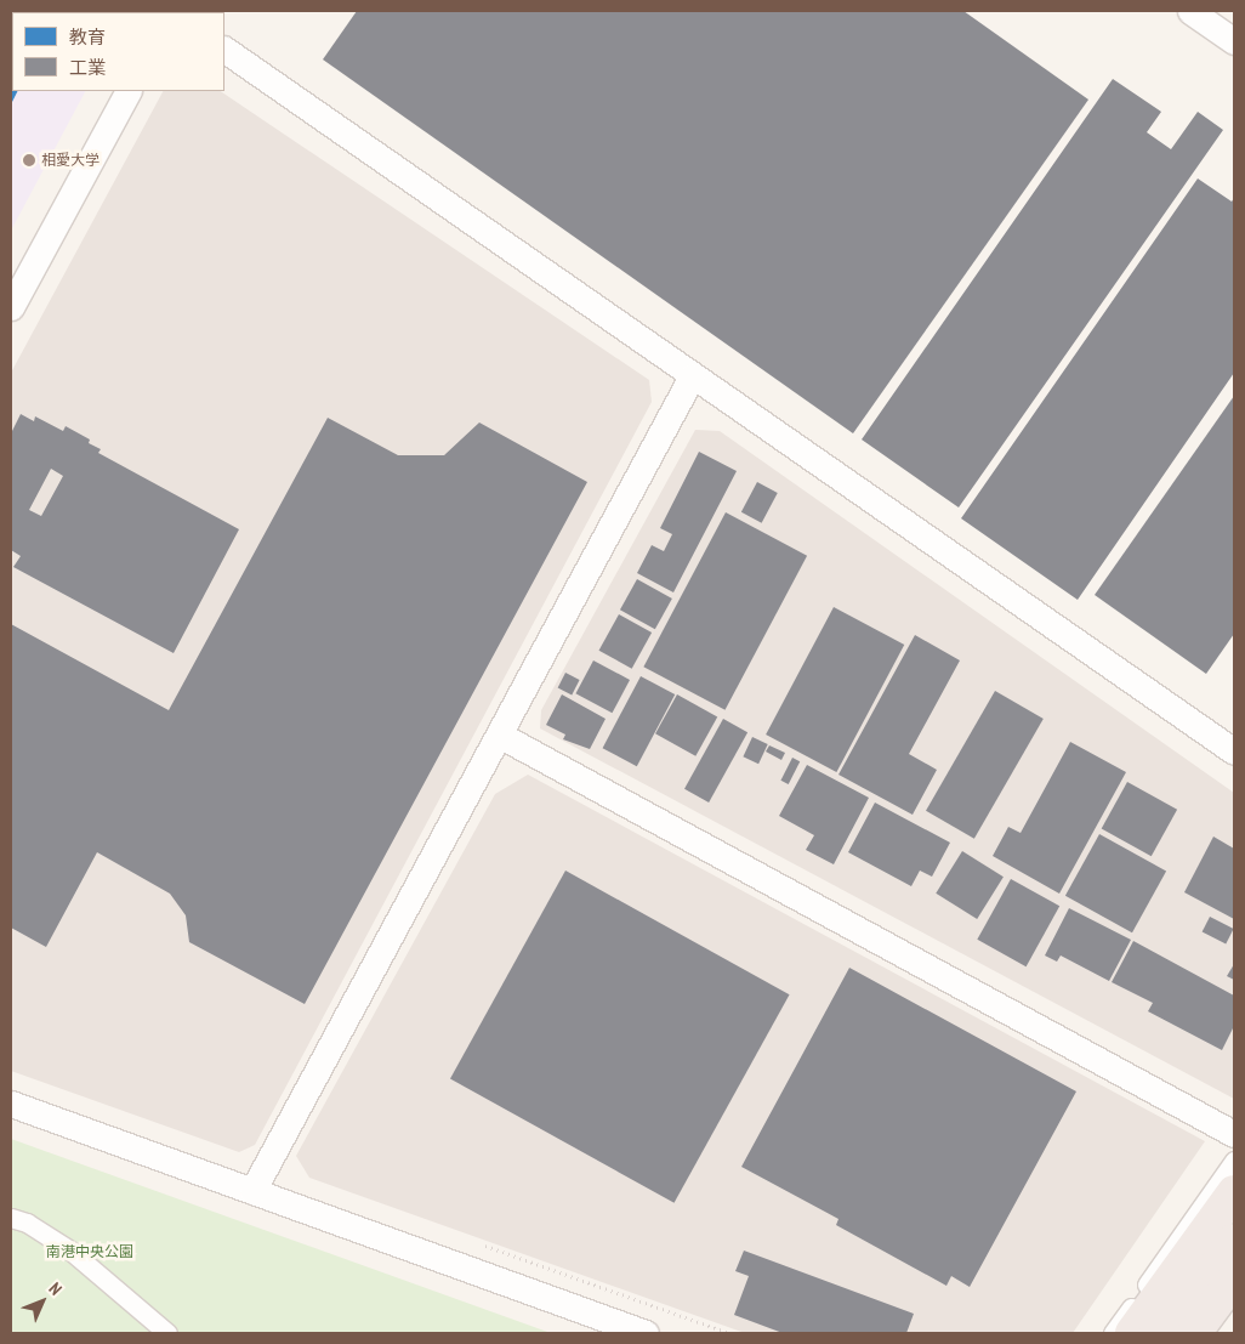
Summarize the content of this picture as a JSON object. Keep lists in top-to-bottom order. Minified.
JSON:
{"parks":["南港中央公園"],"places":["相愛大学"],"legend":["教育","工業"],"north":"top right"}
